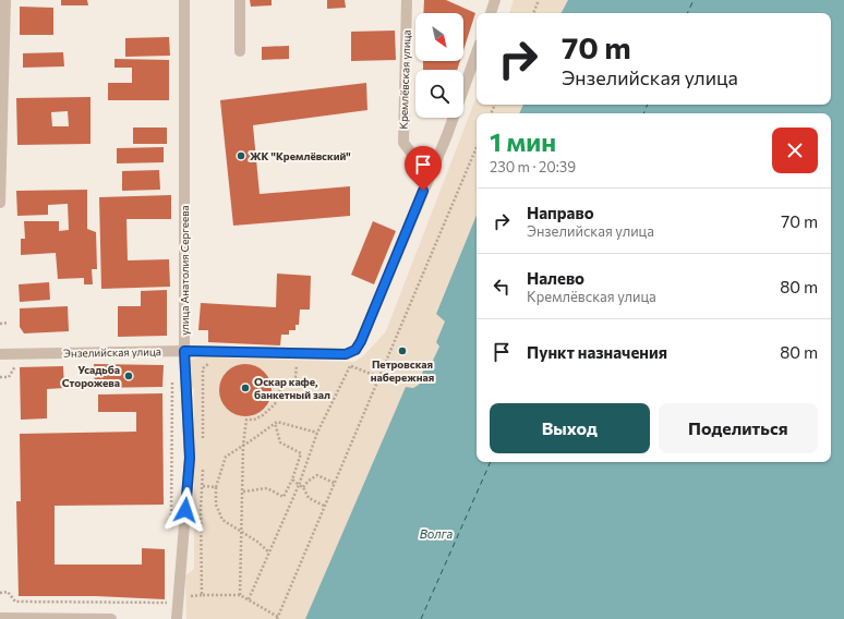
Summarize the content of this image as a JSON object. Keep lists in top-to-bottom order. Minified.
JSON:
{"streets":{"street":["Кремлёвская улица","улица Анатолия Сергеева","Энзелийская улица"]},"crossings":[["Кремлёвская улица","Энзелийская улица"],["улица Анатолия Сергеева","Энзелийская улица"]],"water":["Волга"],"places":["ЖК \"Кремлёвский\"","Петровская набережная","Усадьба Сторожева","Оскар кафе, банкетный зал"],"north":"bottom right","page":{"turn":["70 m","Энзелийская улица"],"heading":["1 мин","230 m · 20:39"],"list":[{"name":"Направо","note":"Энзелийская улица","value":"70 m"},{"name":"Налево","note":"Кремлёвская улица","value":"80 m"},{"name":"Пункт назначения","value":"80 m"}],"buttons":["Выход","Поделиться"]}}
